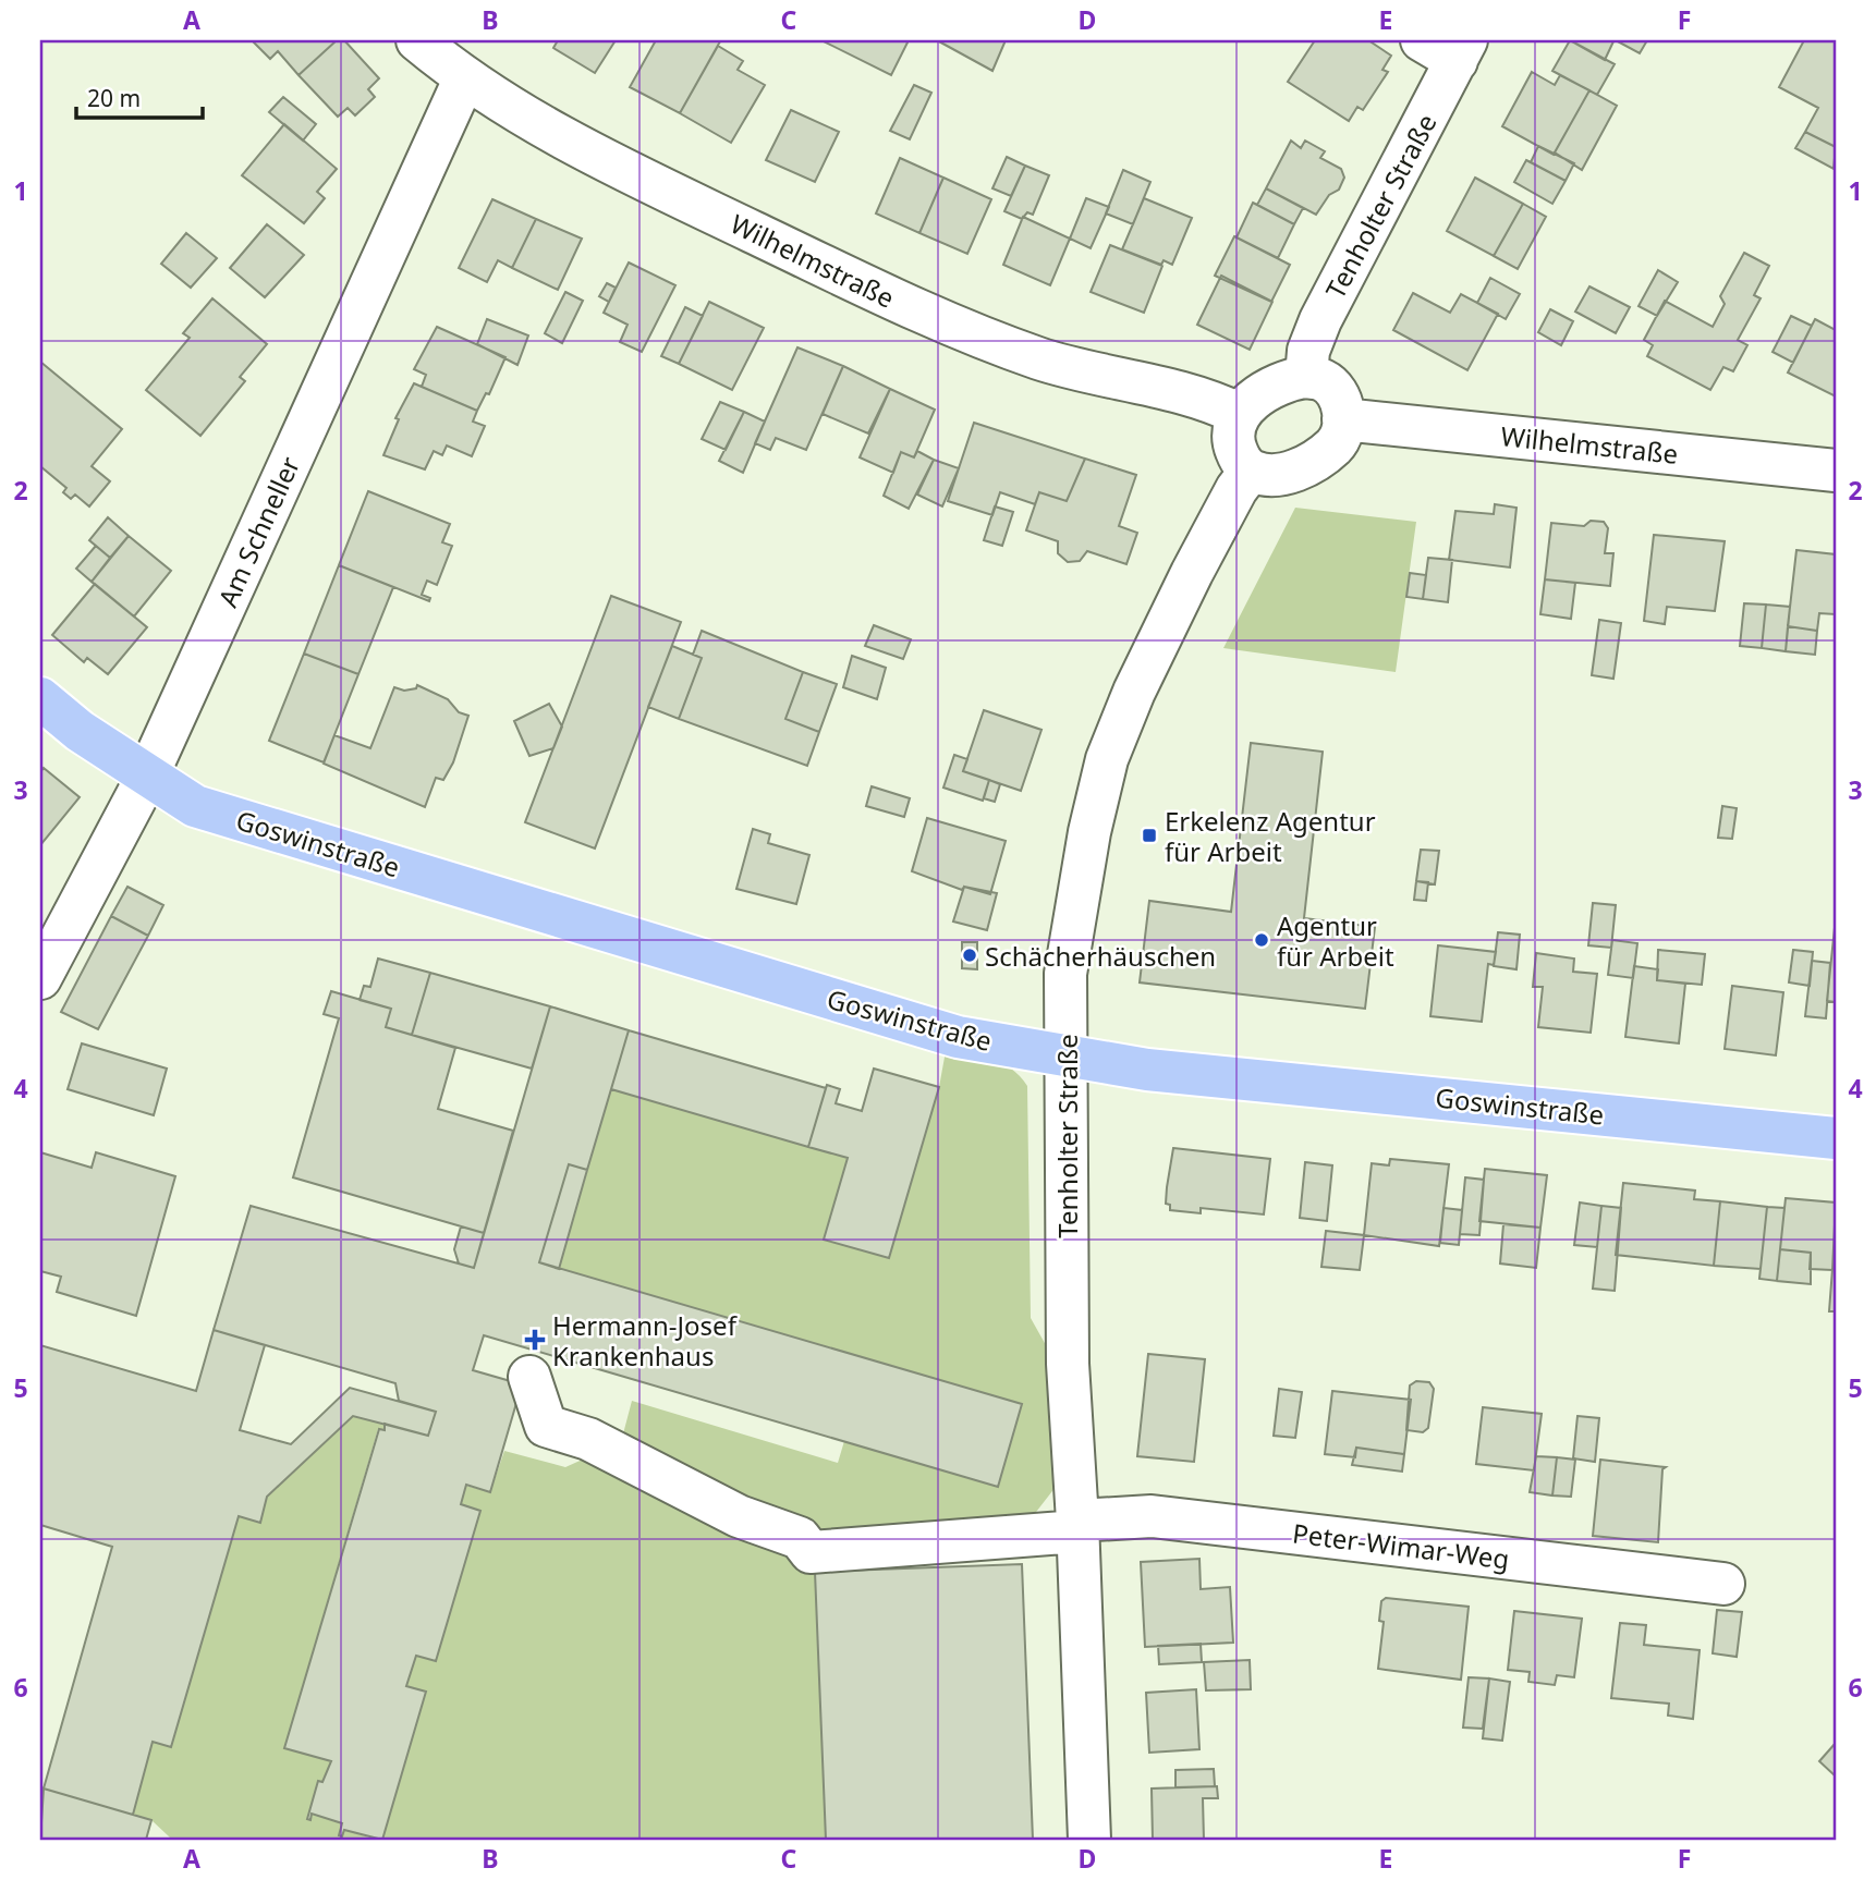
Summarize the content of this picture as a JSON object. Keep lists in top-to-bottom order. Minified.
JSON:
{"streets":{"main road":["Goswinstraße"],"street":["Tenholter Straße","Wilhelmstraße","Am Schneller","Peter-Wimar-Weg"]},"crossings":[["Tenholter Straße","Wilhelmstraße"],["Tenholter Straße","Goswinstraße"],["Tenholter Straße","Peter-Wimar-Weg"],["Wilhelmstraße","Am Schneller"],["Am Schneller","Goswinstraße"]],"places":{"transit":["Erkelenz Agentur für Arbeit"],"other":["Agentur für Arbeit","Schächerhäuschen"],"health":["Hermann-Josef Krankenhaus"]},"scale_bar":"20 m","grid":{"columns":["A","B","C","D","E","F"],"rows":["1","2","3","4","5","6"]}}
